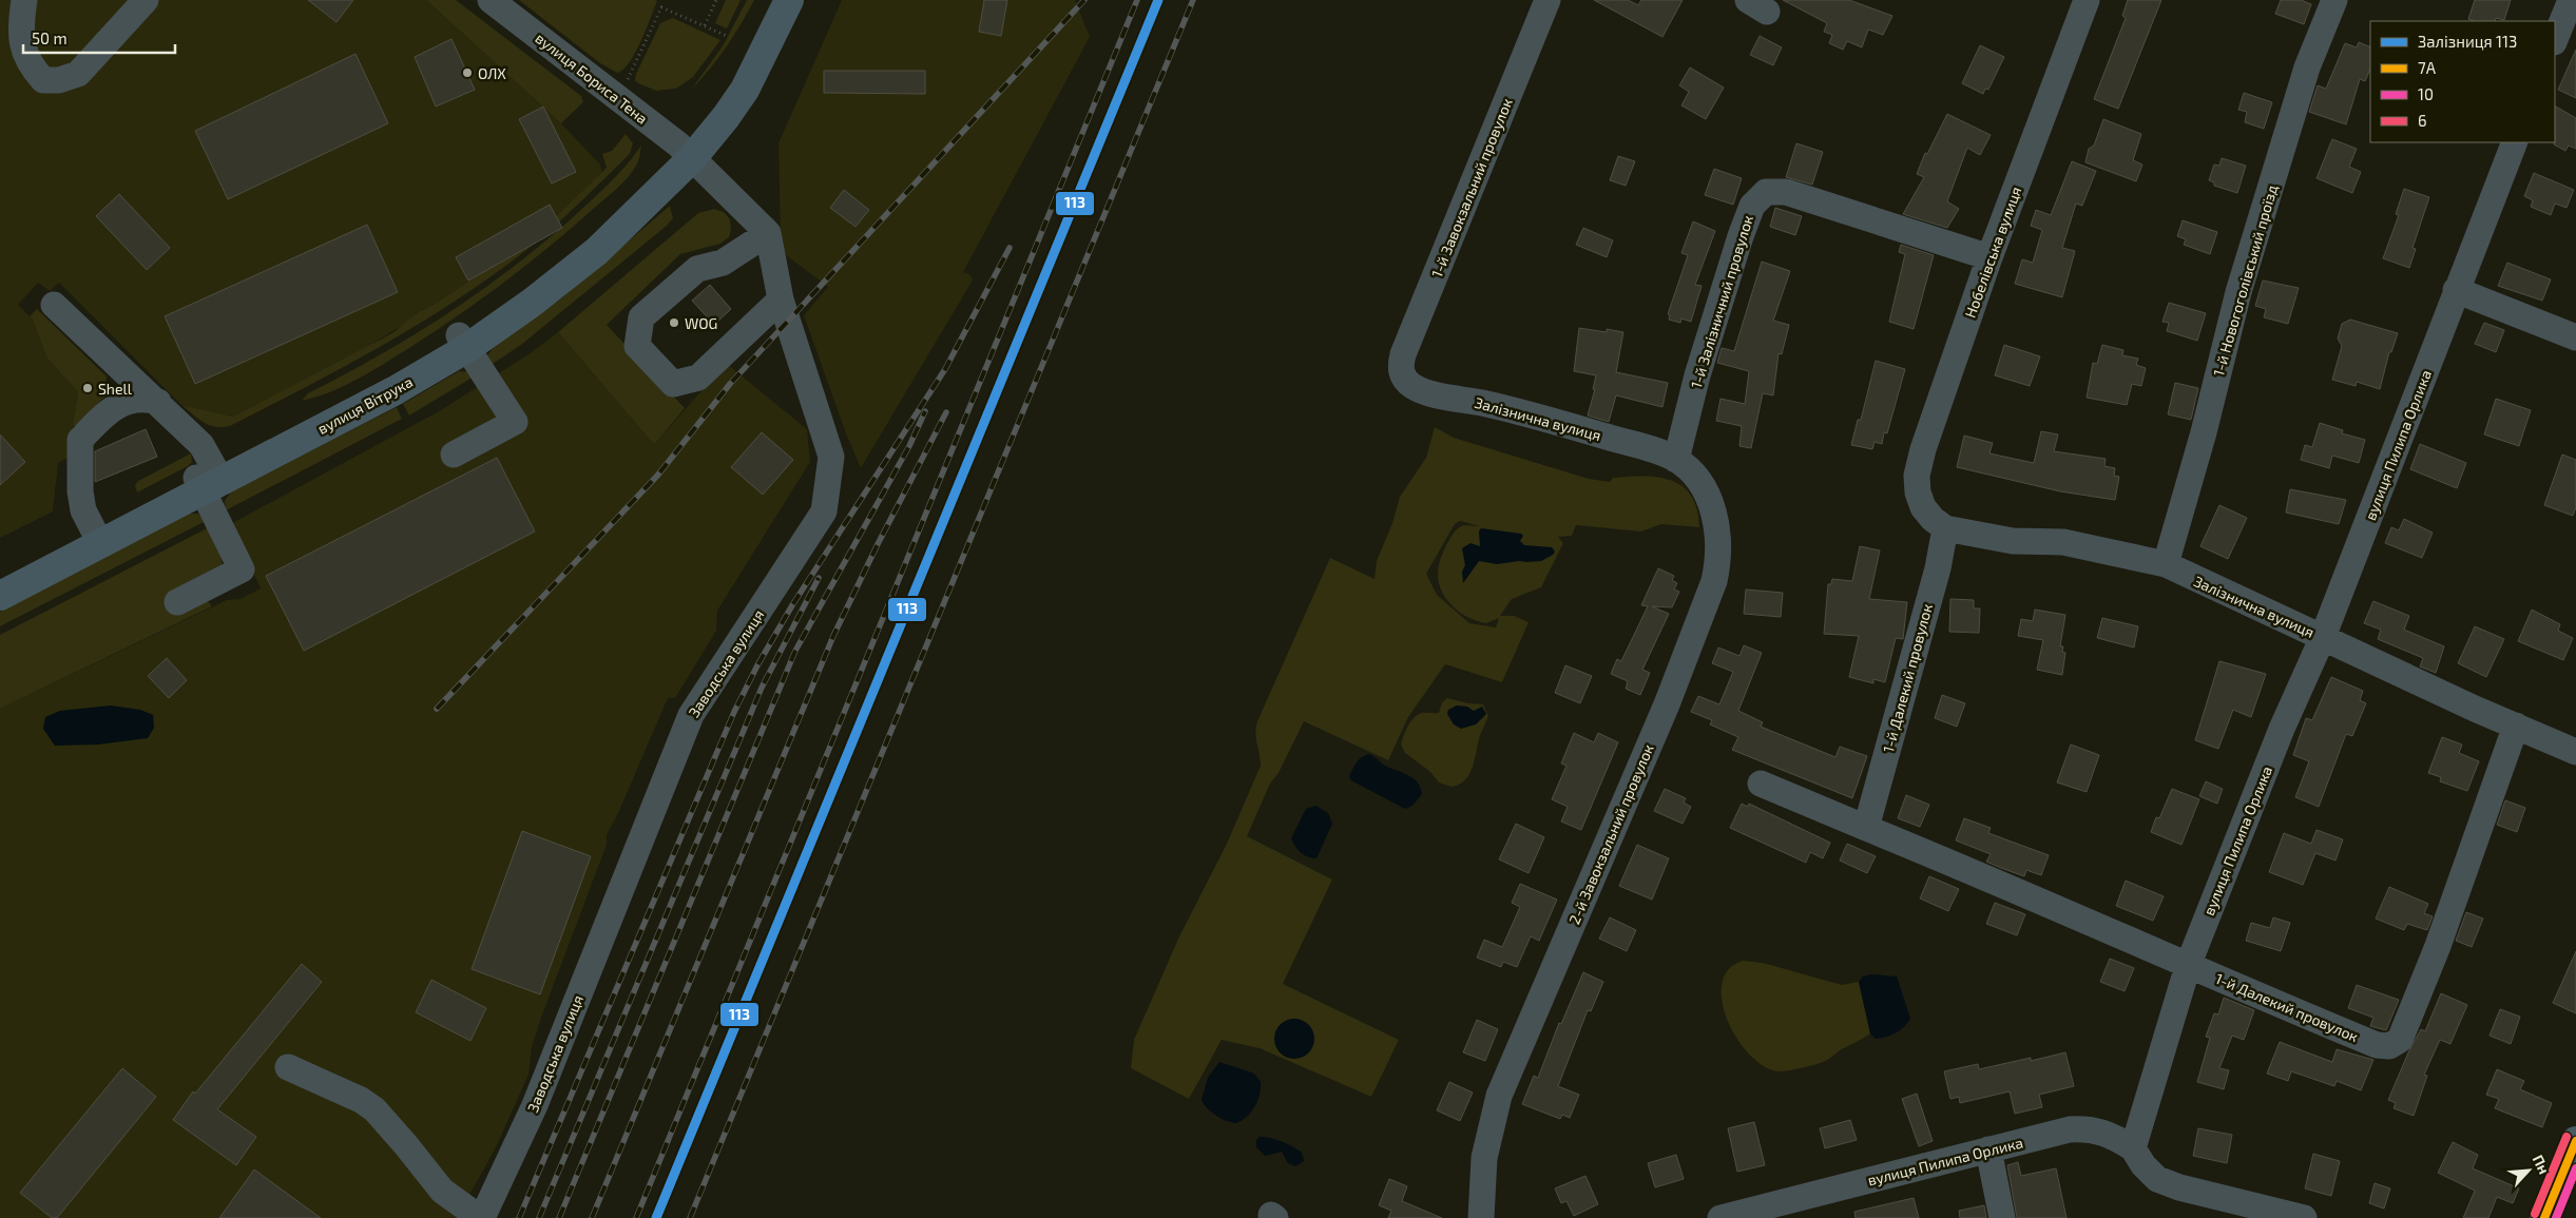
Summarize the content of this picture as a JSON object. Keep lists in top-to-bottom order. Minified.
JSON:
{"streets":{"main road":["вулиця Вітрука"],"street":["вулиця Бориса Тена","1-й Завокзальний провулок","Нобелівська вулиця","1-й Новогоголівський проїзд","1-й Залізничний провулок","Залізнична вулиця","вулиця Пилипа Орлика","Заводська вулиця","1-й Далекий провулок","2-й Завокзальний провулок"]},"crossings":[["вулиця Бориса Тена","вулиця Вітрука"],["1-й Завокзальний провулок","Залізнична вулиця"],["Нобелівська вулиця","1-й Залізничний провулок"],["Нобелівська вулиця","Залізнична вулиця"],["Нобелівська вулиця","1-й Далекий провулок"],["1-й Новогоголівський проїзд","Залізнична вулиця"],["1-й Залізничний провулок","Залізнична вулиця"],["1-й Залізничний провулок","2-й Завокзальний провулок"],["Залізнична вулиця","вулиця Пилипа Орлика"],["Залізнична вулиця","1-й Далекий провулок"],["Залізнична вулиця","2-й Завокзальний провулок"],["вулиця Пилипа Орлика","1-й Далекий провулок"]],"places":["ОЛХ","WOG","Shell"],"lines":["rail line 113","transit line 6","transit line 7А","transit line 10"],"legend":["Залізниця 113","7А","10","6"],"scale_bar":"50 m","north":"top right"}
